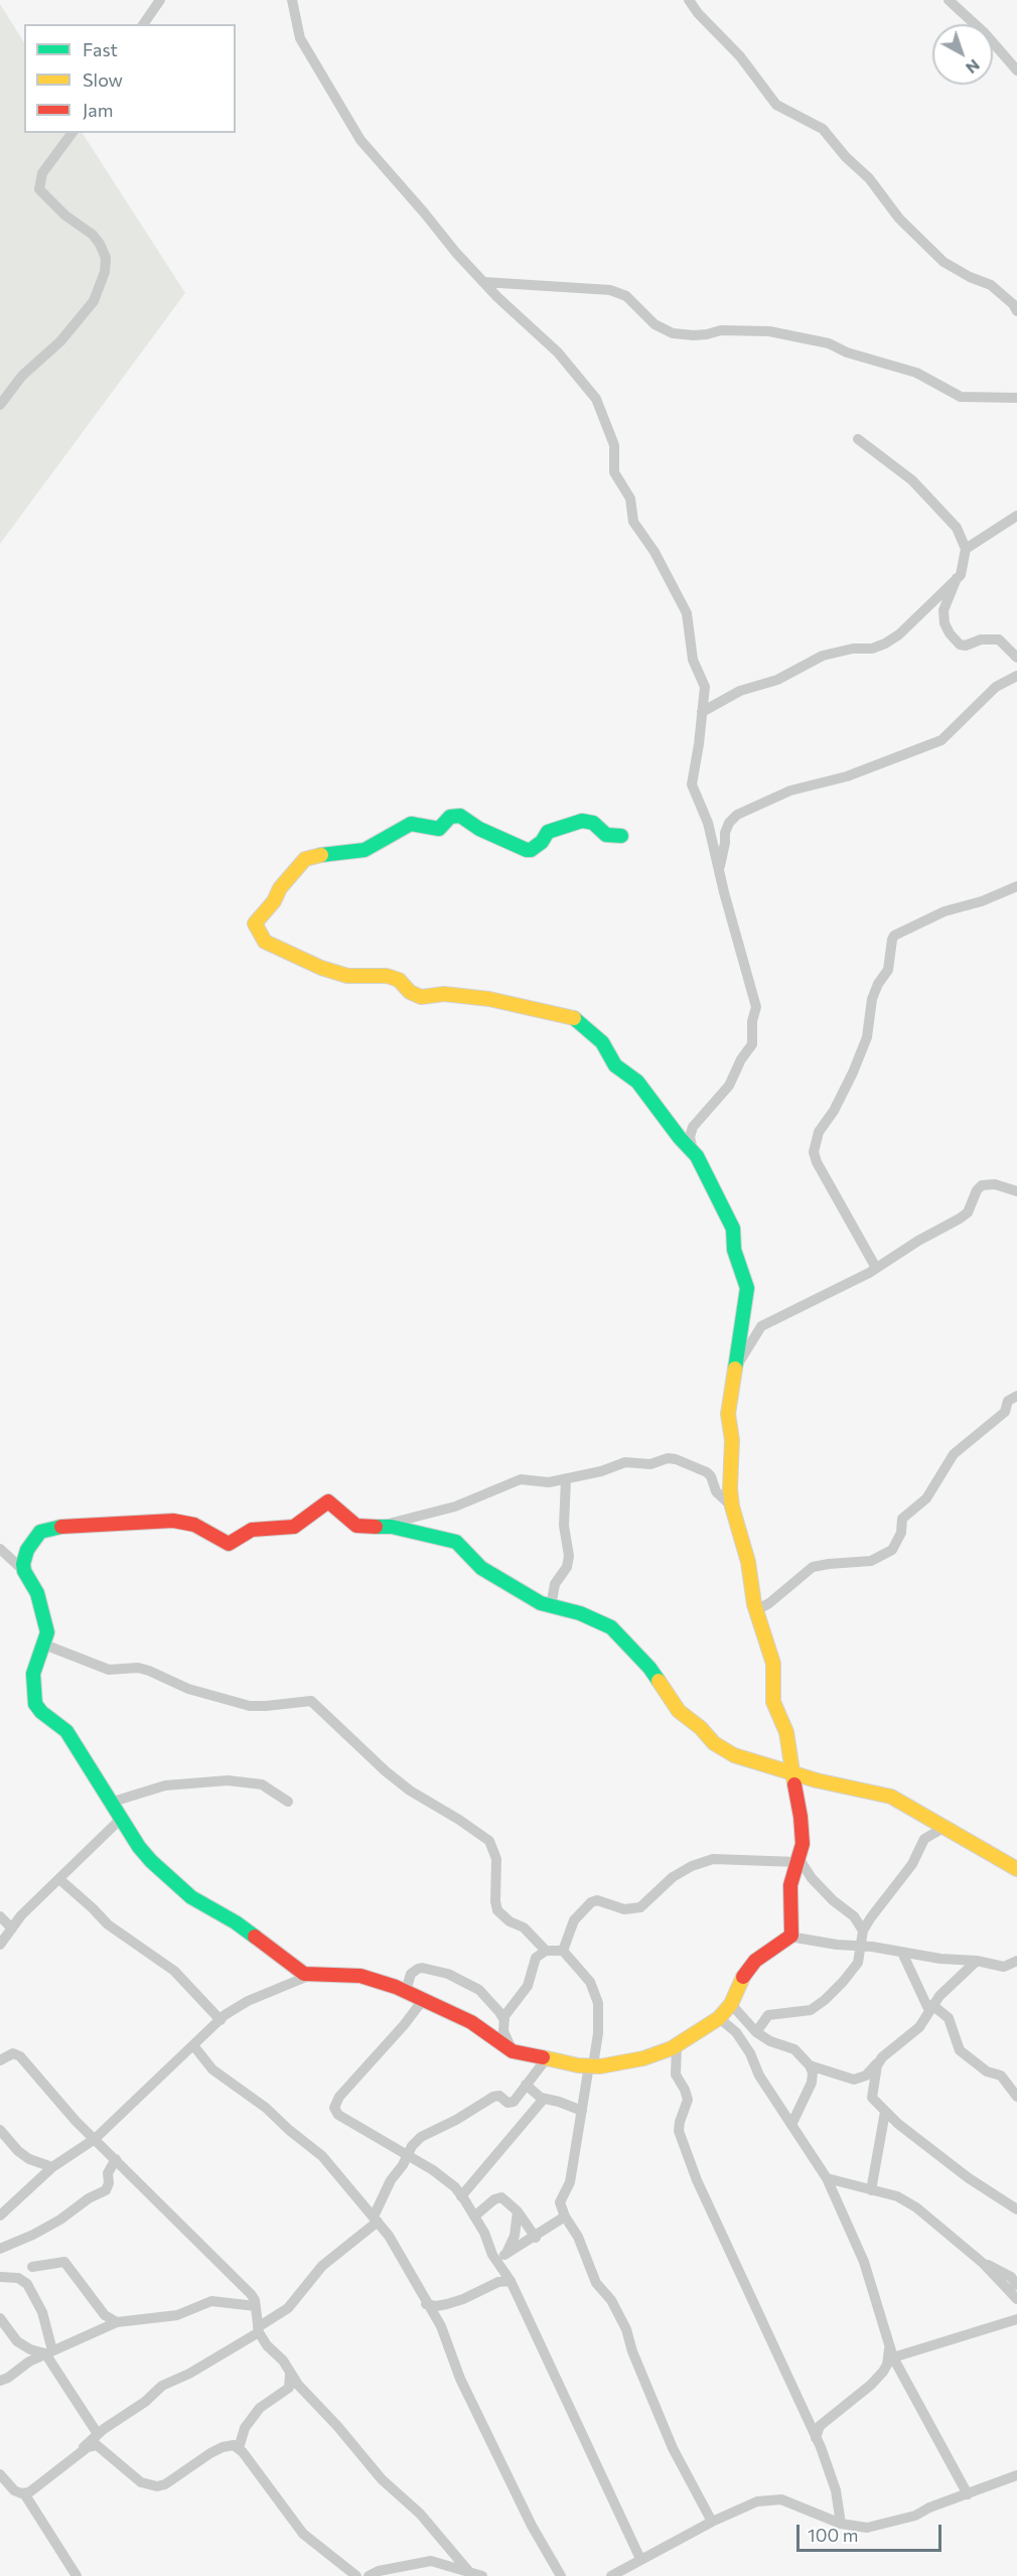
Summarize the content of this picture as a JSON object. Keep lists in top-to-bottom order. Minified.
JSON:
{"legend":["Fast","Slow","Jam"],"scale_bar":"100 m","north":"bottom right"}
